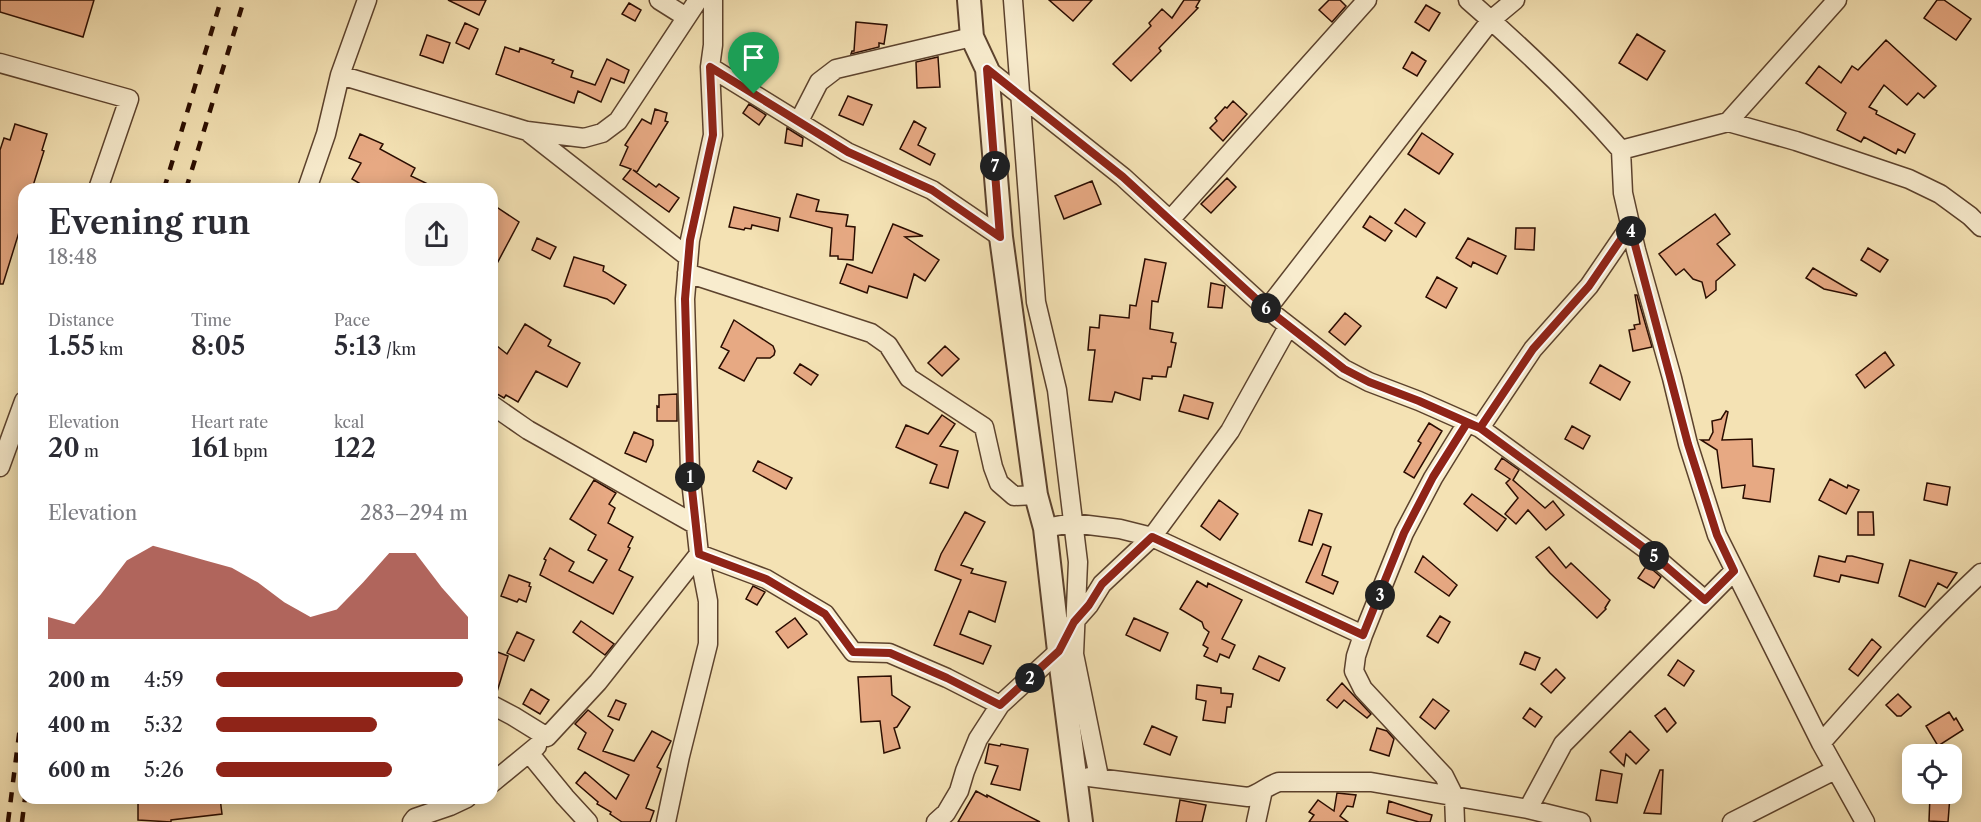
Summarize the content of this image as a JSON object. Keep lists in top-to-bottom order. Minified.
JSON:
{"page":{"pins":["7","4","6","1","5","3","2"],"heading":["Evening run","18:48"],"stats":[["Distance","1.55 km"],["Time","8:05"],["Pace","5:13 /km"],["Elevation","20 m"],["Heart rate","161 bpm"],["kcal","122"]],"chart":["Elevation","283–294 m"],"list":[{"name":"200 m","note":"4:59"},{"name":"400 m","note":"5:32"},{"name":"600 m","note":"5:26"}]}}
